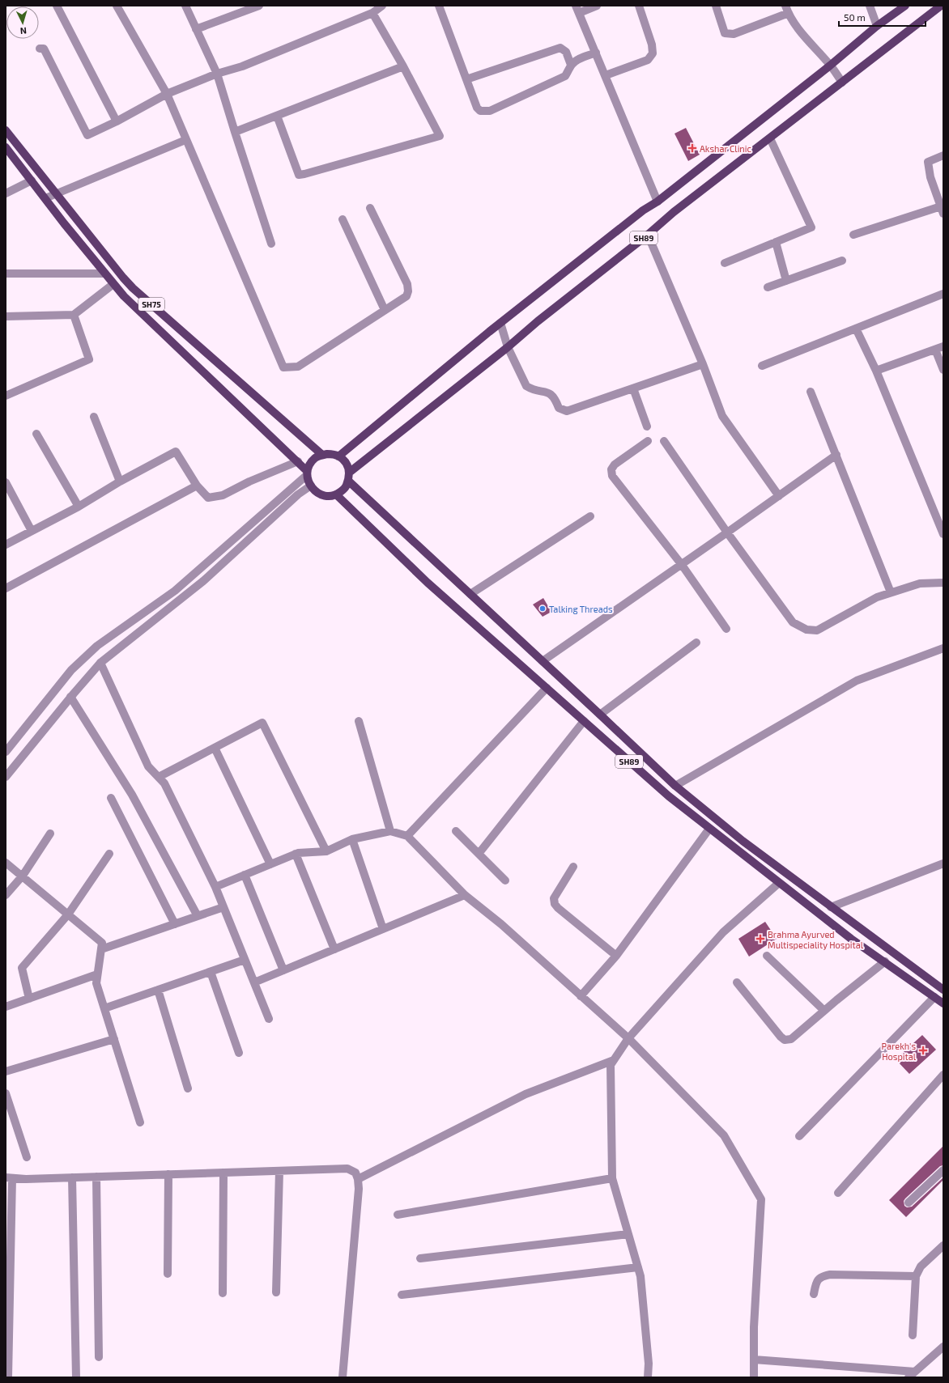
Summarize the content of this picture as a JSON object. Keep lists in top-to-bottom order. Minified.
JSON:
{"streets":{"main road":["SH89","SH75"]},"crossings":[["SH89","SH75"]],"places":{"health":["Akshar Clinic","Brahma Ayurved Multispeciality Hospital","Parekh's Hospital"],"other":["Talking Threads"]},"scale_bar":"50 m","north":"bottom"}
